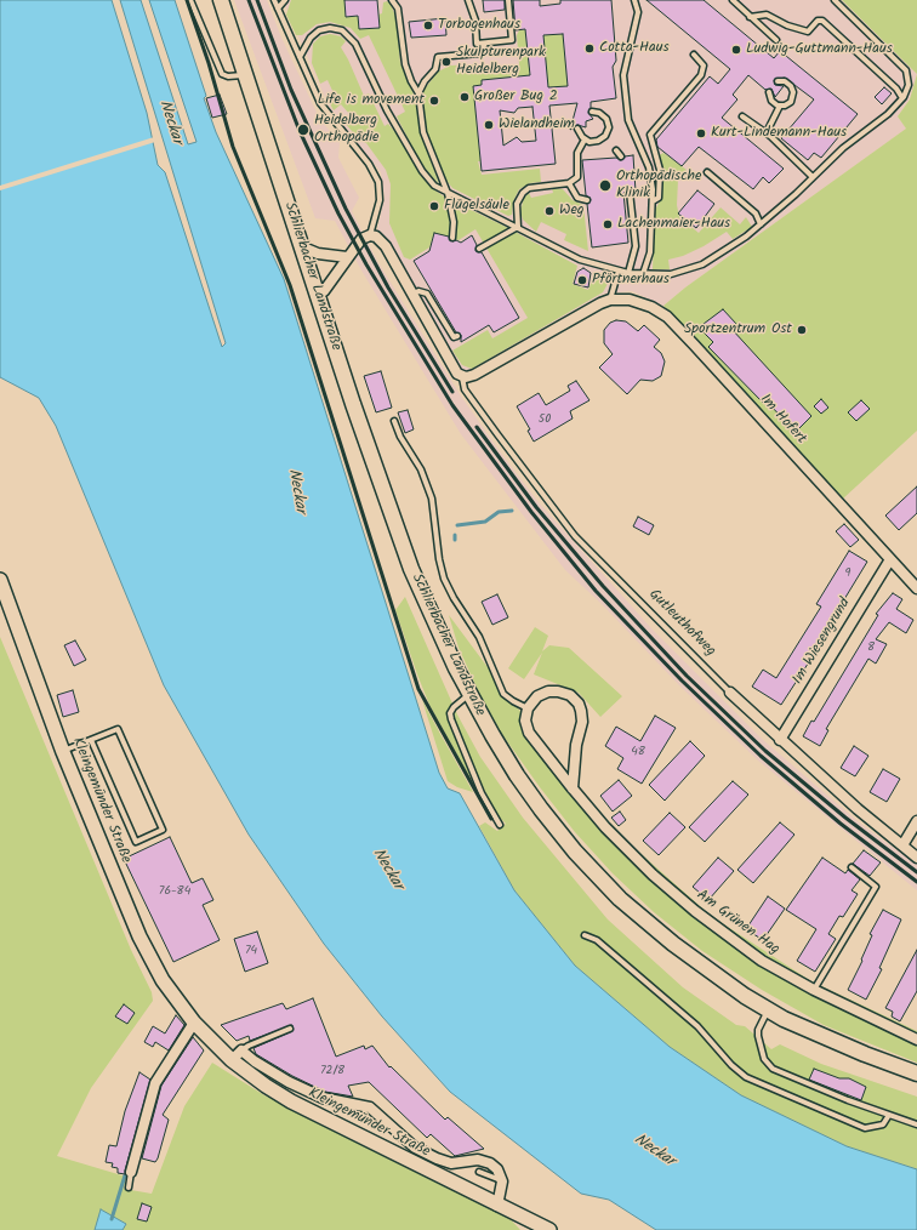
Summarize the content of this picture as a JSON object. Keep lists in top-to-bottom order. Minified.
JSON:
{"streets":{"main road":["Schlierbacher Landstraße","Kleingemünder Straße"],"street":["Im Hofert","Gutleuthofweg","Im Wiesengrund","Am Grünen Hag"]},"crossings":[["Im Hofert","Im Wiesengrund"],["Gutleuthofweg","Im Wiesengrund"]],"water":["Neckar"],"places":["Torbogenhaus","Cotta-Haus","Ludwig-Guttmann-Haus","Skulpturenpark Heidelberg","Großer Bug 2","Life is movement","Wielandheim","Heidelberg Orthopädie","Kurt-Lindemann-Haus","Orthopädische Klinik","Flügelsäule","Weg","Lachenmaier-Haus","Pförtnerhaus","Sportzentrum Ost"],"house_numbers":["50","9","8","48","76-84","74","72/8"]}
